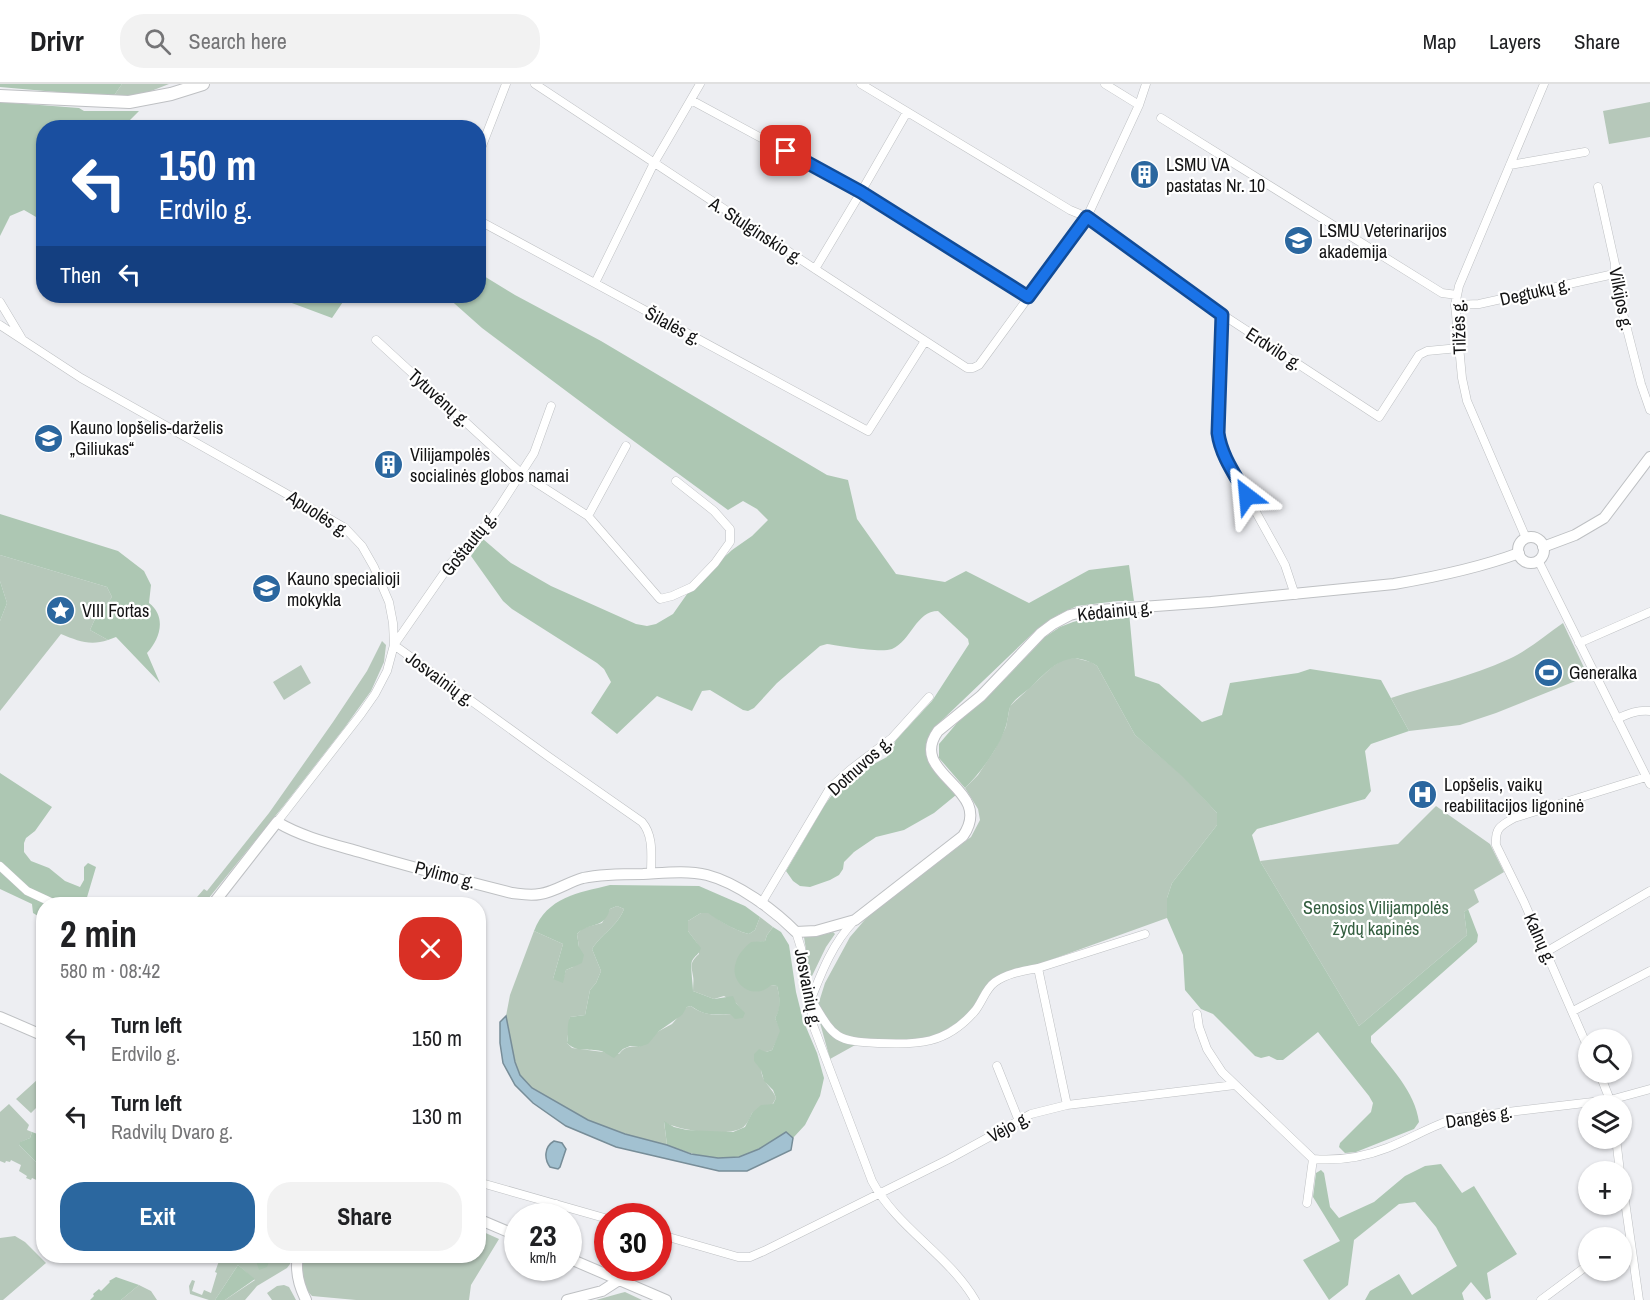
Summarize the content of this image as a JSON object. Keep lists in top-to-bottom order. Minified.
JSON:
{"streets":{"main road":["Apuolės g.","Kėdainių g.","Josvainių g.","Pylimo g."],"street":["A. Stulginskio g.","Degtukų g.","Vilkijos g.","Šilalės g.","Tilžės g.","Erdvilo g.","Tytuvėnų g.","Goštautų g.","Dotnuvos g.","Kalnų g.","Dangės g.","Vėjo g."]},"crossings":[["A. Stulginskio g.","Šilalės g."],["Degtukų g.","Vilkijos g."],["Degtukų g.","Tilžės g."],["Tilžės g.","Erdvilo g."],["Tilžės g.","Kėdainių g."],["Tytuvėnų g.","Goštautų g."],["Apuolės g.","Goštautų g."],["Apuolės g.","Josvainių g."],["Apuolės g.","Pylimo g."],["Goštautų g.","Josvainių g."],["Josvainių g.","Dotnuvos g."],["Josvainių g.","Pylimo g."],["Josvainių g.","Vėjo g."]],"parks":["Senosios Vilijampolės žydų kapinės"],"places":{"building":["LSMU VA pastatas Nr. 10","Vilijampolės socialinės globos namai"],"school or university":["LSMU Veterinarijos akademija","Kauno lopšelis-darželis „Giliukas“","Kauno specialioji mokykla"],"place":["VIII Fortas"],"sports":["Generalka"],"hospital":["Lopšelis, vaikų reabilitacijos ligoninė"]},"page":{"header":"Drivr","search":"Search here","nav":["Map","Layers","Share"],"turn":["150 m","Erdvilo g."],"then":"Then","heading":["2 min","580 m · 08:42"],"list":[{"name":"Turn left","note":"Erdvilo g.","value":"150 m"},{"name":"Turn left","note":"Radvilų Dvaro g.","value":"130 m"}],"map_buttons":["+","−"],"buttons":["Exit","Share"],"speed":"23 km/h","limit":"30"}}
